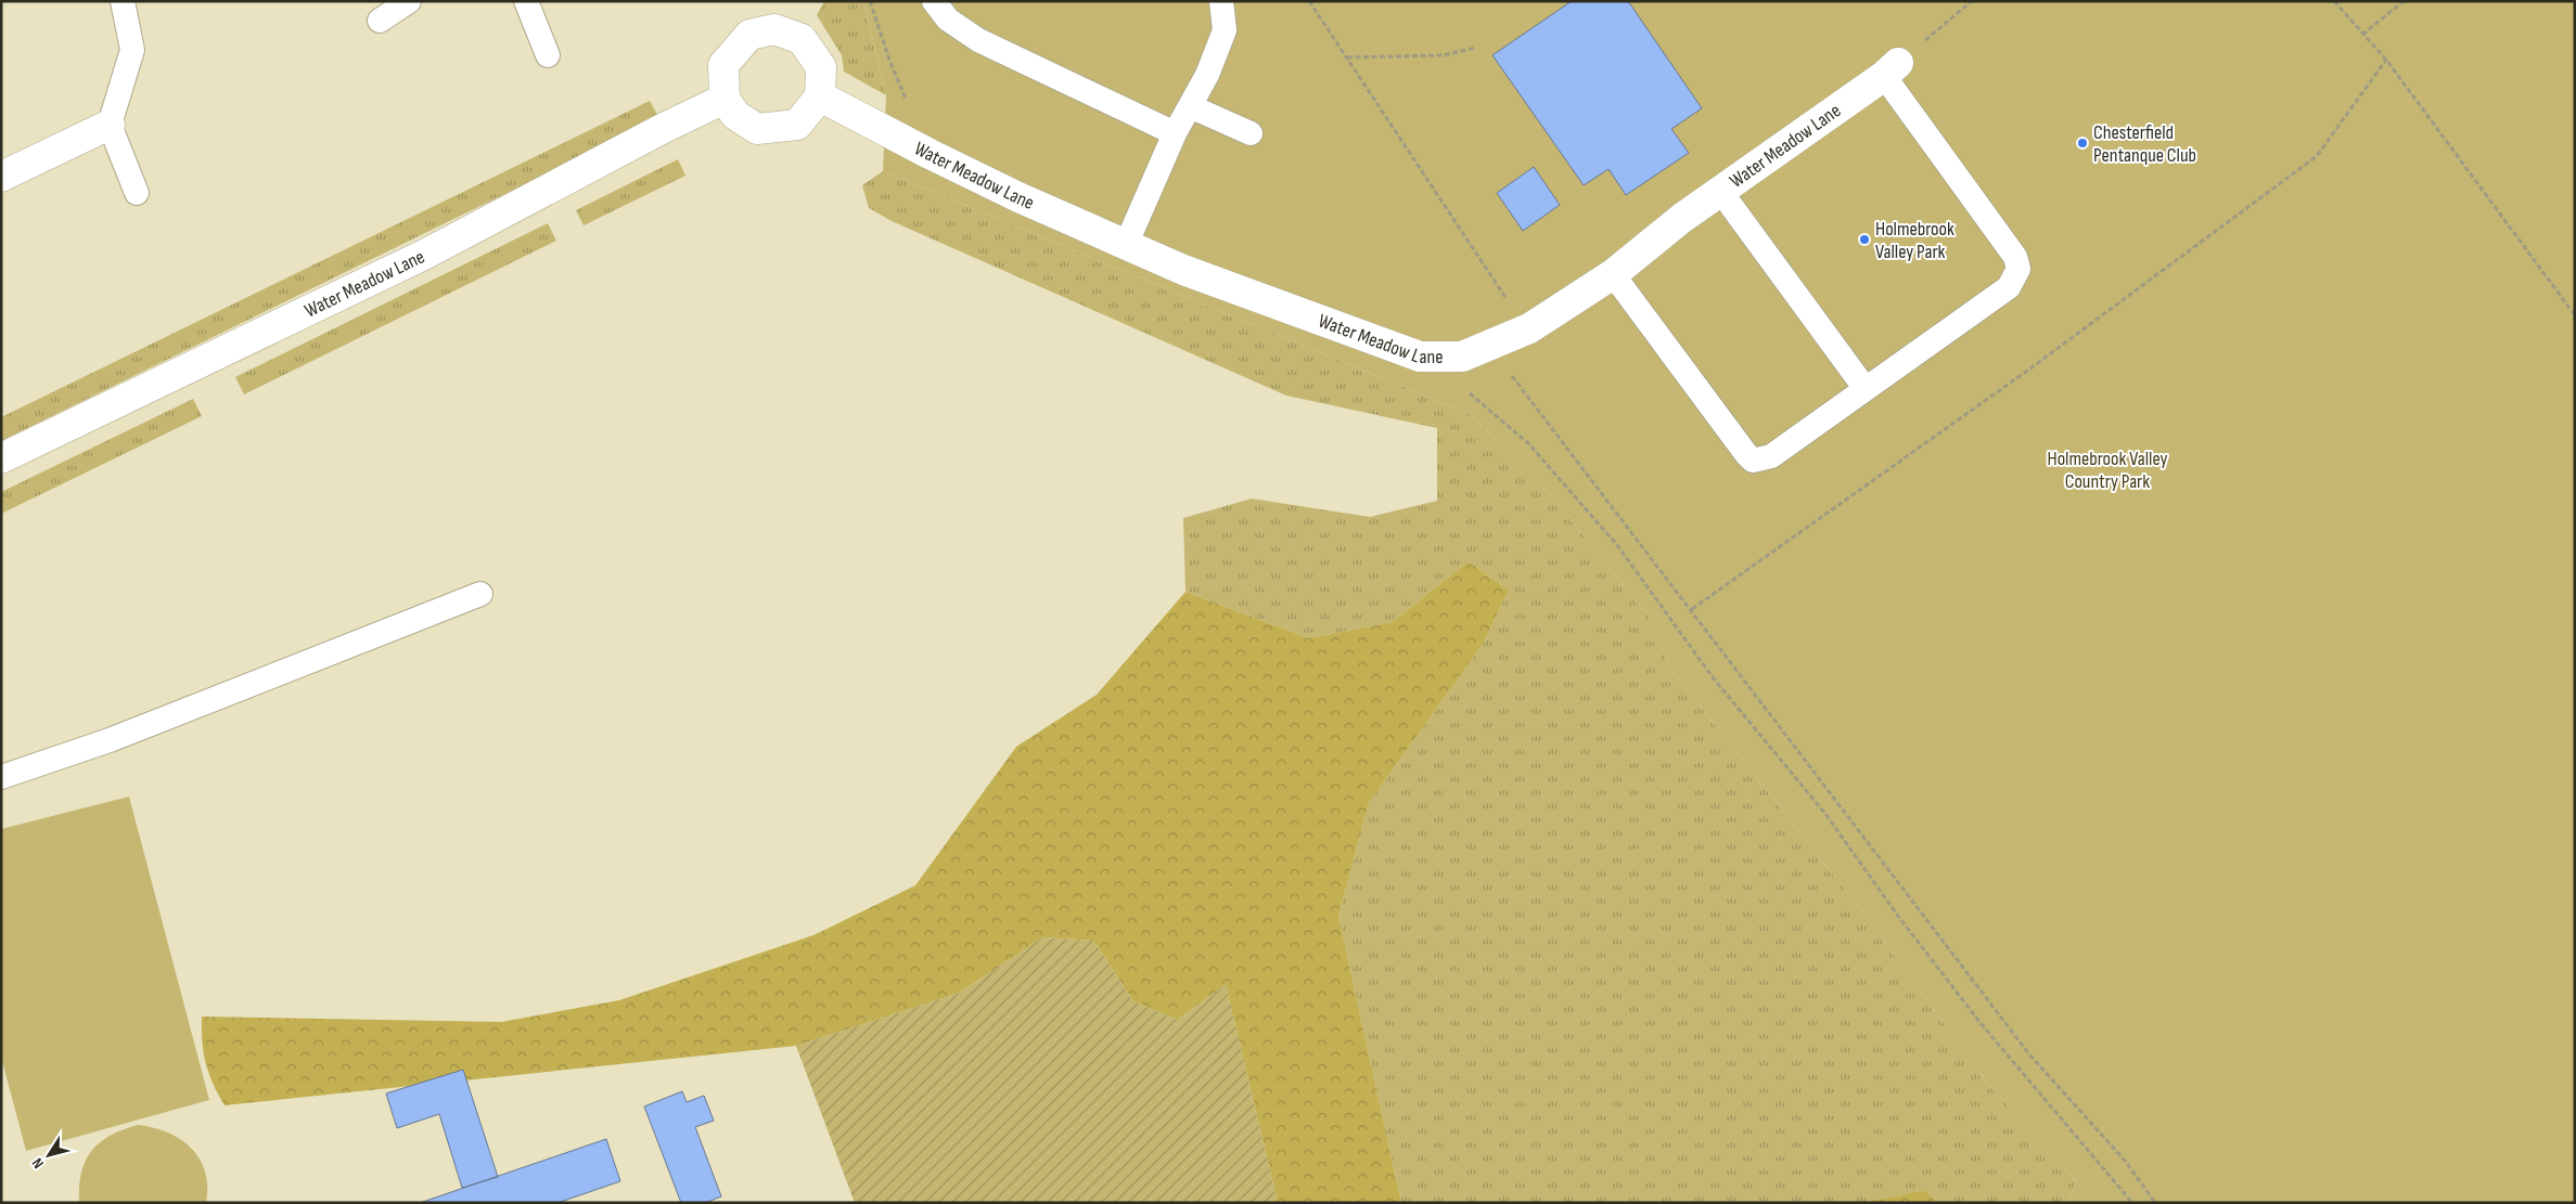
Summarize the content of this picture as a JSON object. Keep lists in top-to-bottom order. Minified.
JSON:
{"streets":{"street":["Water Meadow Lane"]},"parks":["Holmebrook Valley Country Park"],"places":["Chesterfield Pentanque Club","Holmebrook Valley Park"],"north":"bottom left"}
